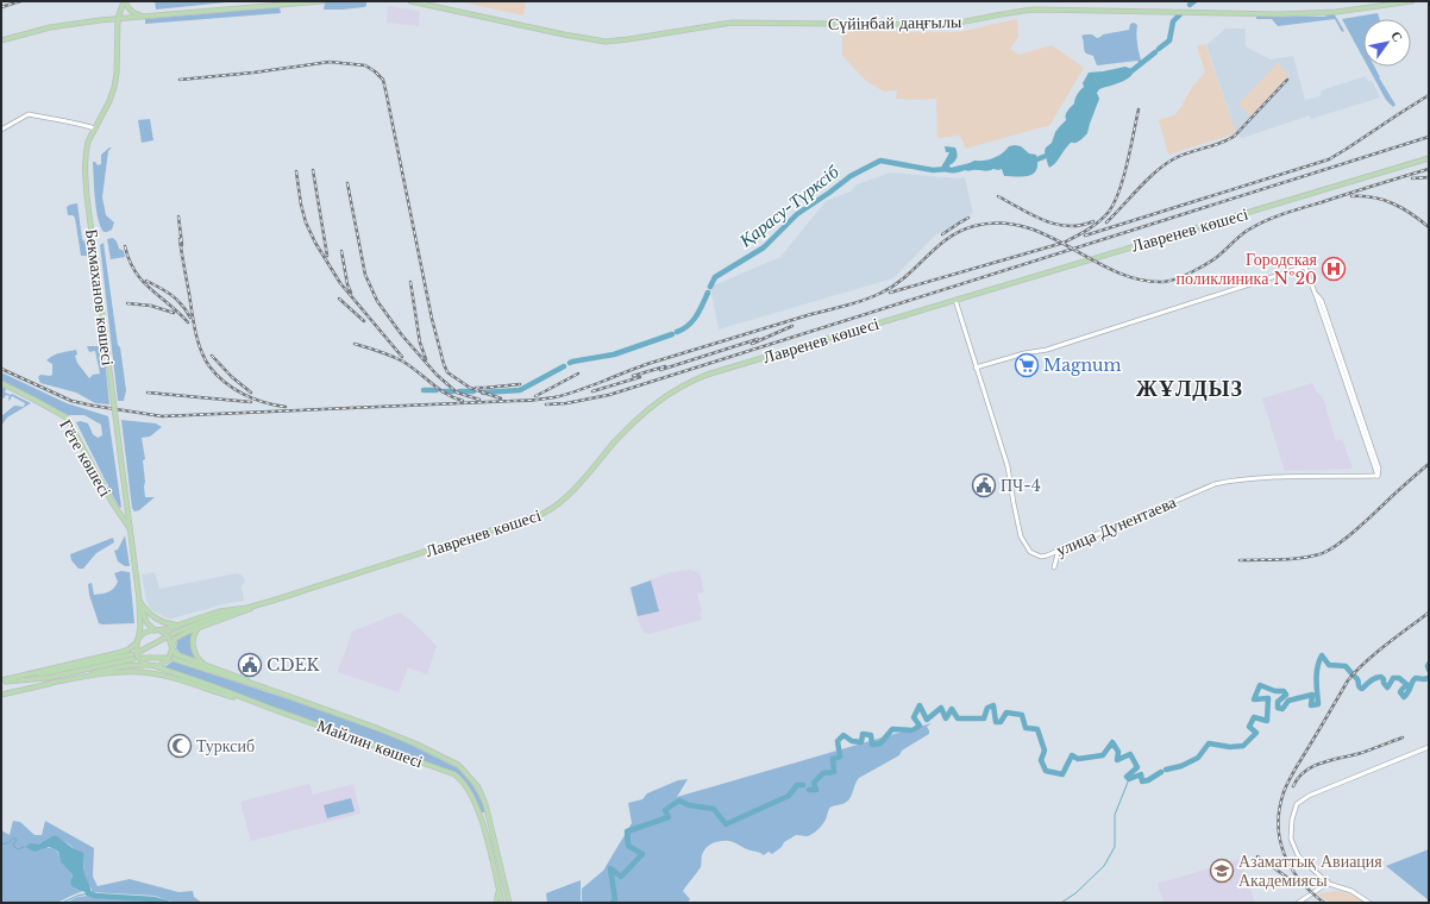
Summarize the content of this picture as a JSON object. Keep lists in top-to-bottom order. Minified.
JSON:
{"streets":{"main road":["Сүйінбай даңғылы","Лавренев көшесі","Бекмаханов көшесі","Гёте көшесі","Майлин көшесі"],"street":["улица Дунентаева"]},"crossings":[["Лавренев көшесі","Бекмаханов көшесі"],["Лавренев көшесі","улица Дунентаева"],["Лавренев көшесі","Майлин көшесі"],["Бекмаханов көшесі","Гёте көшесі"],["Бекмаханов көшесі","Майлин көшесі"]],"districts":["ЖҰЛДЫЗ"],"water":["Қарасу-Түрксіб"],"places":{"hospital":["Городская поликлиника №20"],"supermarket":["Magnum"],"public building":["ПЧ-4","CDEK"],"mosque":["Турксиб"],"school or university":["Азаматтық Авиация Академиясы"]},"north":"top right"}
